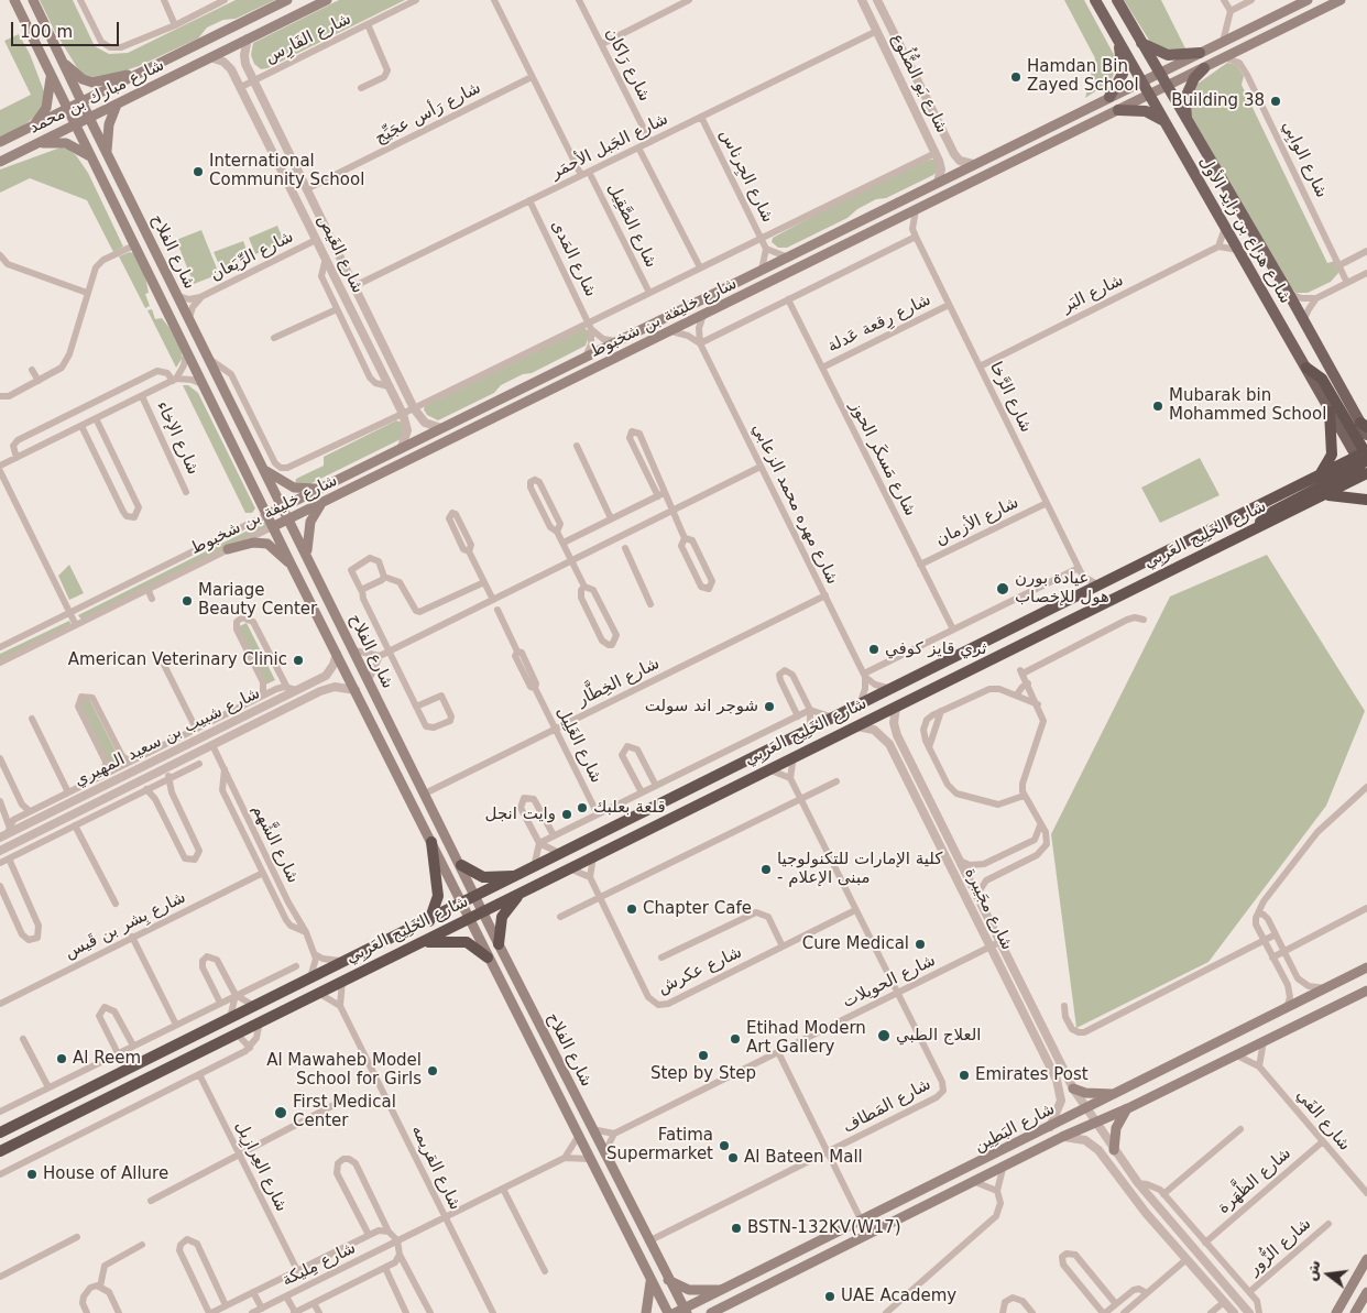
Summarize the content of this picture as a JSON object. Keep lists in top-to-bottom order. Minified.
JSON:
{"streets":{"highway":["شارع الخَلِيج العَربِي"],"main road":["شارع مبارك بن محمد","شارع هزاع بن زايد الأول","شارع الفلاح","شارع خليفة بن شخبوط","شارع البَطِين"],"street":["شارع الفَارِس","شارع رَاكان","شارع يَو الضُّلُوع","شارع رَأس عجَيِّج","شارع الجَبل الأحمَر","شارع الوابِي","شارع الجِرناس","شارع الصَّقِيل","شارع الغَيص","شارع الرِّيَعان","شارع المَدى","شارع البَر","شارع رِقعة عَدلة","شارع الرَّخا","شارع الإخاء","شارع مَسكَر الحوز","شارع مهره محمد الزعابي","شارع الأزمان","شارع الخِطَّار","شارع شبيب بن سعيد المهيري","شارع الغَلِيل","شارع الشَّهم","شارع مجَيبرة","شارع بِشر بن قَيس","شارع عكرش","شارع الحويلات","شارع المَطاف","شارع الفَي","شارع العِرازِيل","شارع القريمه","شارع الظَّهَرة","شارع الزُّور","شارع مِليكة"]},"crossings":[["شارع الفَارِس","شارع الغَيص"],["شارع رَاكان","شارع الجَبل الأحمَر"],["شارع يَو الضُّلُوع","شارع الجَبل الأحمَر"],["شارع يَو الضُّلُوع","شارع خليفة بن شخبوط"],["شارع مبارك بن محمد","شارع الفلاح"],["شارع مبارك بن محمد","شارع الغَيص"],["شارع رَأس عجَيِّج","شارع الغَيص"],["شارع الجَبل الأحمَر","شارع الجِرناس"],["شارع الجَبل الأحمَر","شارع الصَّقِيل"],["شارع الجَبل الأحمَر","شارع الغَيص"],["شارع الجَبل الأحمَر","شارع المَدى"],["شارع الوابِي","شارع خليفة بن شخبوط"],["شارع الجِرناس","شارع خليفة بن شخبوط"],["شارع هزاع بن زايد الأول","شارع خليفة بن شخبوط"],["شارع هزاع بن زايد الأول","شارع الخَلِيج العَربِي"],["شارع الفلاح","شارع الرِّيَعان"],["شارع الفلاح","شارع خليفة بن شخبوط"],["شارع الفلاح","شارع الإخاء"],["شارع الفلاح","شارع الخَلِيج العَربِي"],["شارع الفلاح","شارع الخِطَّار"],["شارع الفلاح","شارع شبيب بن سعيد المهيري"],["شارع الفلاح","شارع المَطاف"],["شارع الفلاح","شارع البَطِين"],["شارع الفلاح","شارع مِليكة"],["شارع الغَيص","شارع الرِّيَعان"],["شارع الغَيص","شارع خليفة بن شخبوط"],["شارع البَر","شارع الرَّخا"],["شارع رِقعة عَدلة","شارع الرَّخا"],["شارع رِقعة عَدلة","شارع مَسكَر الحوز"],["شارع الرَّخا","شارع الأزمان"],["شارع مَسكَر الحوز","شارع الأزمان"],["شارع مهره محمد الزعابي","شارع الخِطَّار"],["شارع الخَلِيج العَربِي","شارع مجَيبرة"],["شارع الخِطَّار","شارع الغَلِيل"],["شارع مجَيبرة","شارع الحويلات"],["شارع مجَيبرة","شارع البَطِين"],["شارع عكرش","شارع المَطاف"],["شارع الحويلات","شارع المَطاف"],["شارع الفَي","شارع البَطِين"],["شارع الفَي","شارع الظَّهَرة"],["شارع العِرازِيل","شارع مِليكة"],["شارع القريمه","شارع مِليكة"]],"places":["Hamdan Bin Zayed School","Building 38","International Community School","Mubarak bin Mohammed School","عيادة بورن هول للإخصاب","Mariage Beauty Center","ثري قايز كوفي","American Veterinary Clinic","شوجر اند سولت","قلعة بعلبك","وايت انجل","كلية الإمارات للتكنولوجيا - مبنى الإعلام","Chapter Cafe","Cure Medical","العلاج الطبي","Etihad Modern Art Gallery","Step by Step","Al Reem","Al Mawaheb Model School for Girls","Emirates Post","First Medical Center","Fatima Supermarket","Al Bateen Mall","House of Allure","BSTN-132KV(W17)","UAE Academy"],"scale_bar":"100 m","north":"left"}
